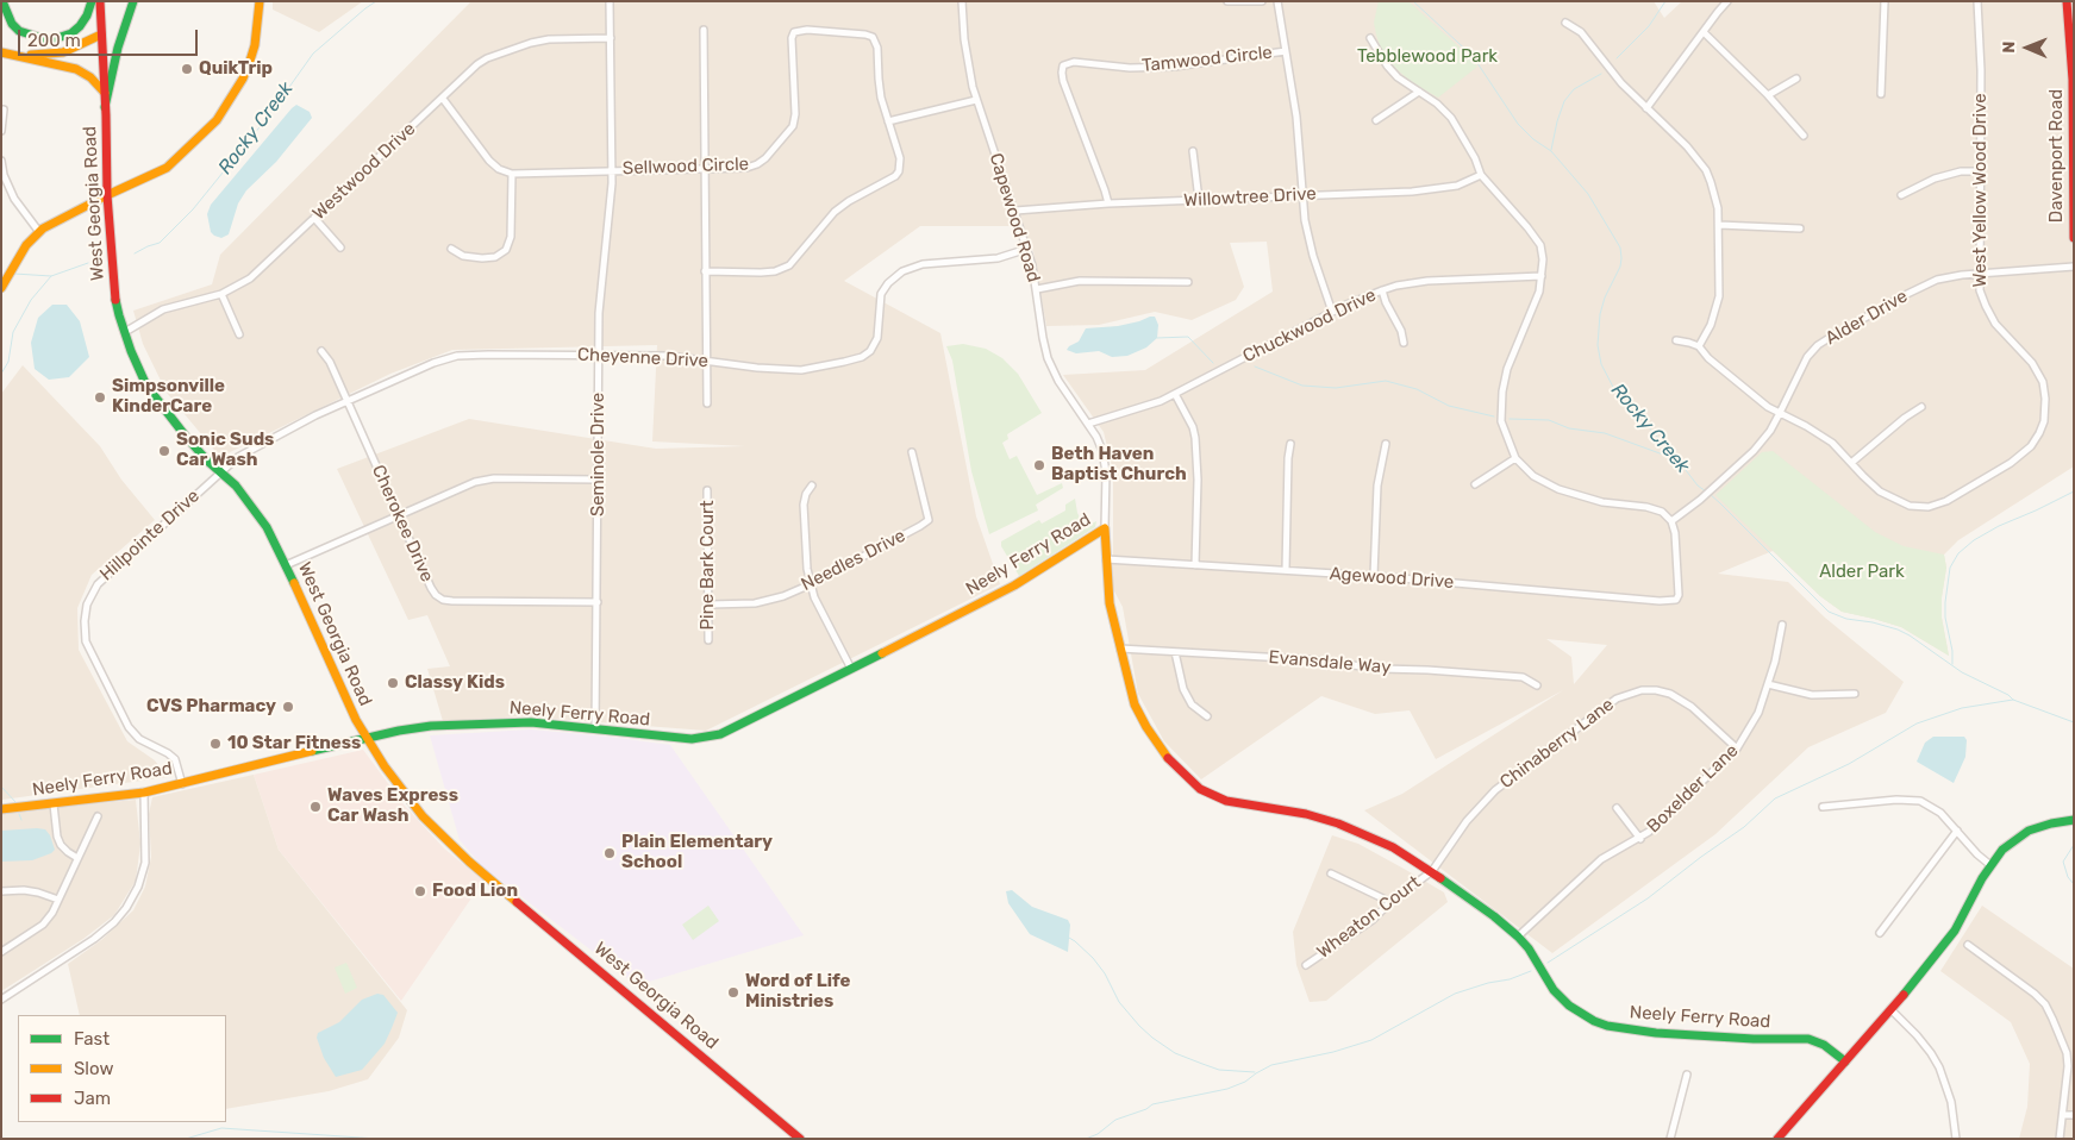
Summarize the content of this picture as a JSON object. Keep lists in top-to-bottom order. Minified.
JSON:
{"streets":{"main road":["Davenport Road","West Georgia Road","Neely Ferry Road"],"street":["Tamwood Circle","Sellwood Circle","Westwood Drive","West Yellow Wood Drive","Willowtree Drive","Capewood Road","Alder Drive","Chuckwood Drive","Cheyenne Drive","Seminole Drive","Cherokee Drive","Hillpointe Drive","Needles Drive","Pine Bark Court","Agewood Drive","Evansdale Way","Chinaberry Lane","Boxelder Lane","Wheaton Court"]},"crossings":[["Tamwood Circle","Willowtree Drive"],["Tamwood Circle","Chuckwood Drive"],["Sellwood Circle","Seminole Drive"],["Westwood Drive","West Georgia Road"],["Westwood Drive","Seminole Drive"],["West Yellow Wood Drive","Alder Drive"],["Willowtree Drive","Capewood Road"],["West Georgia Road","Cheyenne Drive"],["West Georgia Road","Hillpointe Drive"],["West Georgia Road","Neely Ferry Road"],["Capewood Road","Chuckwood Drive"],["Capewood Road","Cheyenne Drive"],["Capewood Road","Neely Ferry Road"],["Alder Drive","Agewood Drive"],["Cheyenne Drive","Seminole Drive"],["Cheyenne Drive","Cherokee Drive"],["Cheyenne Drive","Hillpointe Drive"],["Seminole Drive","Cherokee Drive"],["Seminole Drive","Neely Ferry Road"],["Hillpointe Drive","Neely Ferry Road"],["Neely Ferry Road","Agewood Drive"],["Neely Ferry Road","Evansdale Way"],["Neely Ferry Road","Chinaberry Lane"],["Neely Ferry Road","Boxelder Lane"],["Neely Ferry Road","Wheaton Court"],["Needles Drive","Pine Bark Court"],["Chinaberry Lane","Boxelder Lane"],["Chinaberry Lane","Wheaton Court"]],"water":["Rocky Creek"],"parks":["Tebblewood Park","Alder Park"],"places":["QuikTrip","Simpsonville KinderCare","Sonic Suds Car Wash","Beth Haven Baptist Church","Classy Kids","CVS Pharmacy","10 Star Fitness","Waves Express Car Wash","Plain Elementary School","Food Lion","Word of Life Ministries"],"legend":["Fast","Slow","Jam"],"scale_bar":"200 m","north":"left"}
